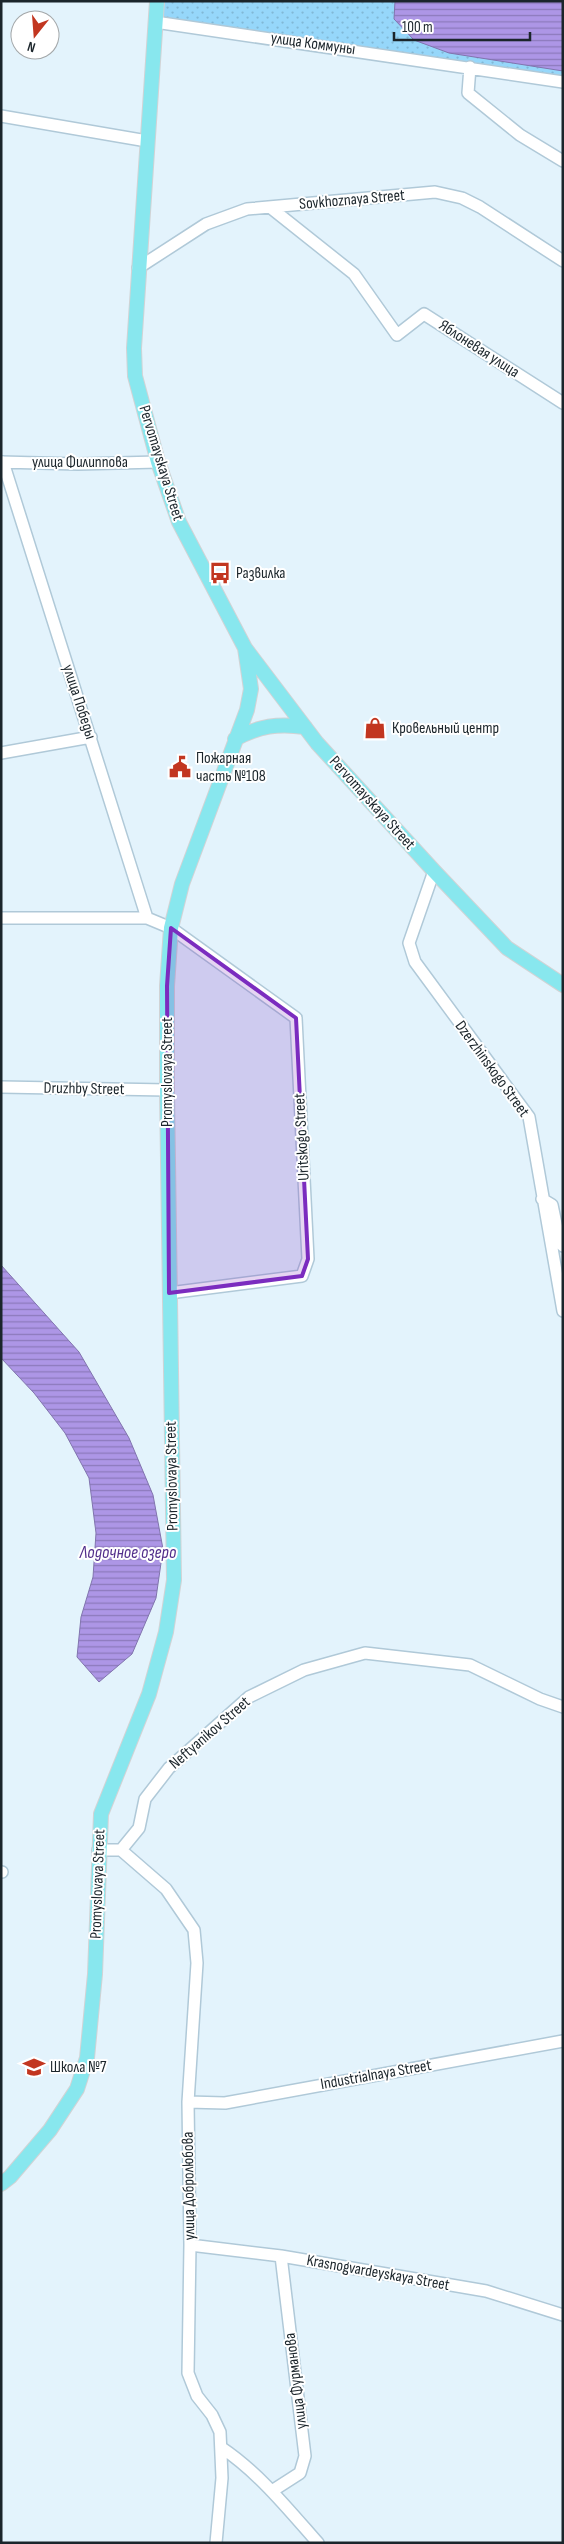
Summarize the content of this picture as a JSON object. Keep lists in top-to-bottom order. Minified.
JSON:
{"streets":{"main road":["Pervomayskaya Street","Promyslovaya Street"],"street":["улица Коммуны","Sovkhoznaya Street","Яблоневая улица","улица Филиппова","улица Победы","Dzerzhinskogo Street","Druzhby Street","Uritskogo Street","Neftyanikov Street","Industrialnaya Street","улица Добролюбова","Krasnogvardeyskaya Street","улица Фурманова"]},"crossings":[["улица Коммуны","Pervomayskaya Street"],["Sovkhoznaya Street","Яблоневая улица"],["Sovkhoznaya Street","Pervomayskaya Street"],["улица Филиппова","Pervomayskaya Street"],["улица Филиппова","улица Победы"],["Pervomayskaya Street","Dzerzhinskogo Street"],["Pervomayskaya Street","Promyslovaya Street"],["Promyslovaya Street","Druzhby Street"],["Promyslovaya Street","Uritskogo Street"],["Neftyanikov Street","улица Добролюбова"],["Industrialnaya Street","улица Добролюбова"],["улица Добролюбова","Krasnogvardeyskaya Street"],["Krasnogvardeyskaya Street","улица Фурманова"]],"water":["Лодочное озеро"],"places":{"bus stop":["Развилка"],"shop":["Кровельный центр"],"public building":["Пожарная часть №108"],"school or university":["Школа №7"]},"scale_bar":"100 m","north":"bottom"}
